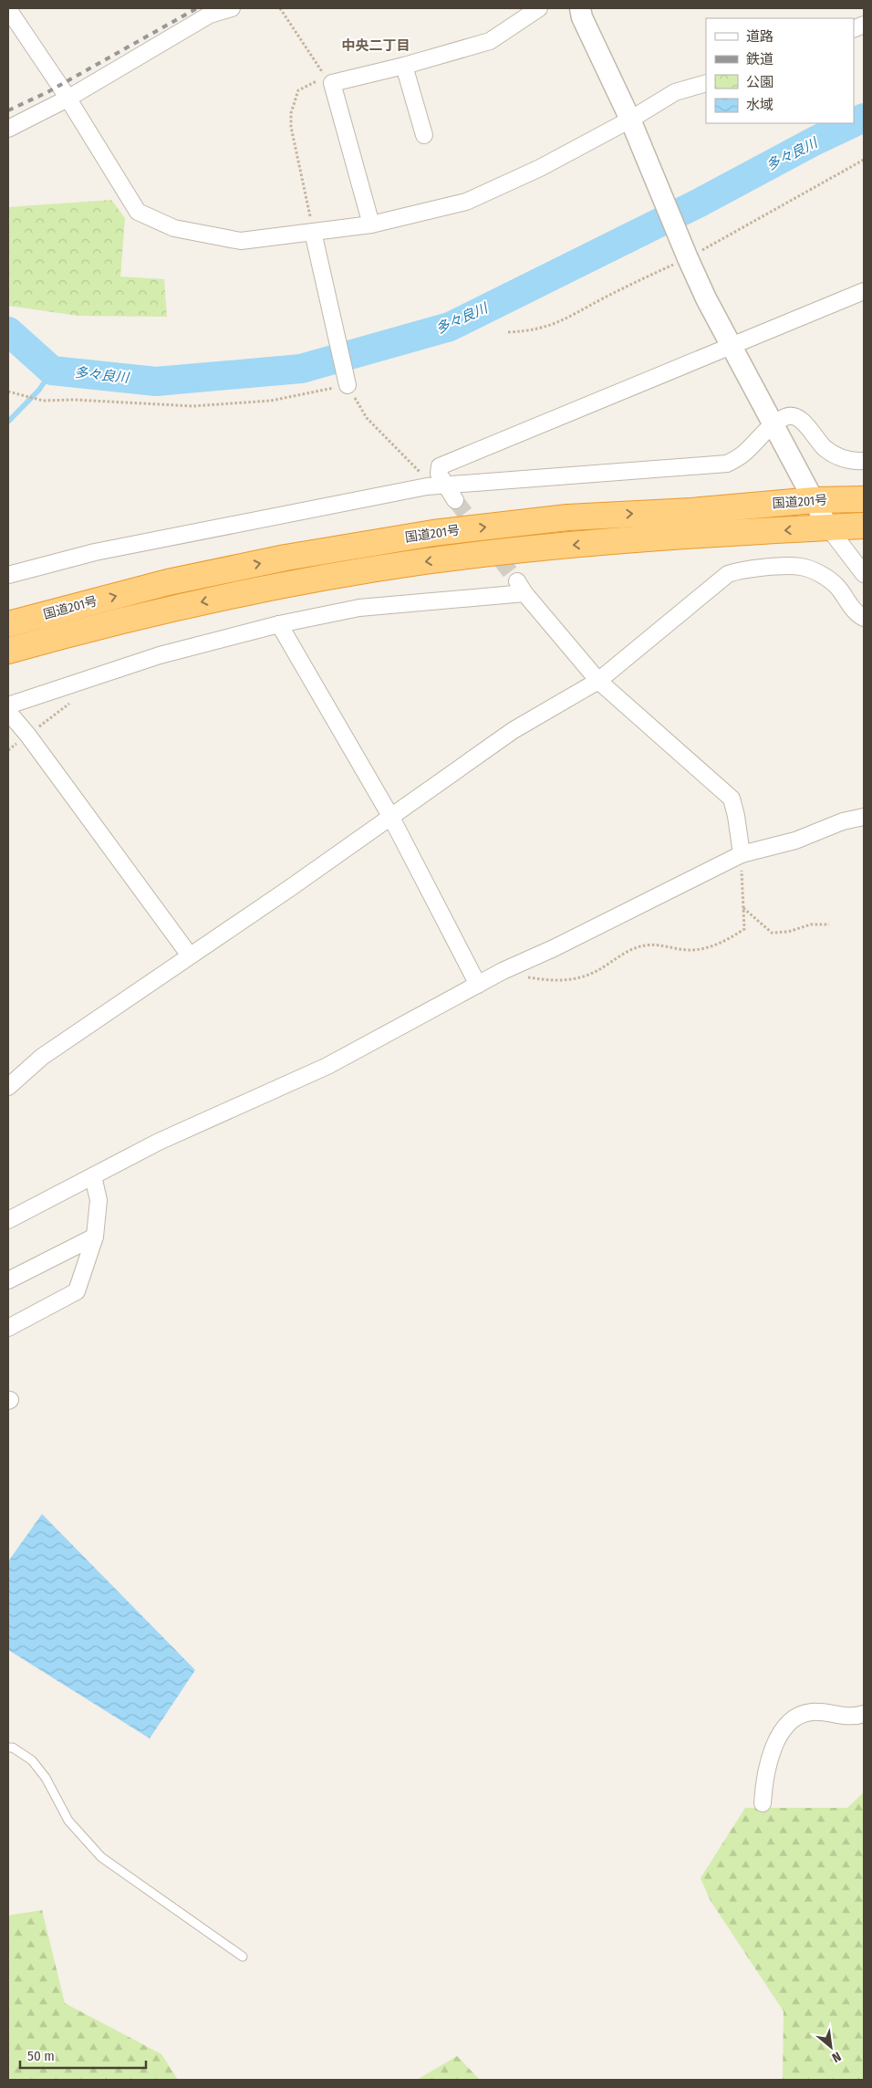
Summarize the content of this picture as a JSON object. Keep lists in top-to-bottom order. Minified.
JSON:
{"streets":{"highway":["国道201号"]},"districts":["中央二丁目"],"water":["多々良川"],"legend":["道路","鉄道","公園","水域"],"scale_bar":"50 m","north":"bottom right"}
